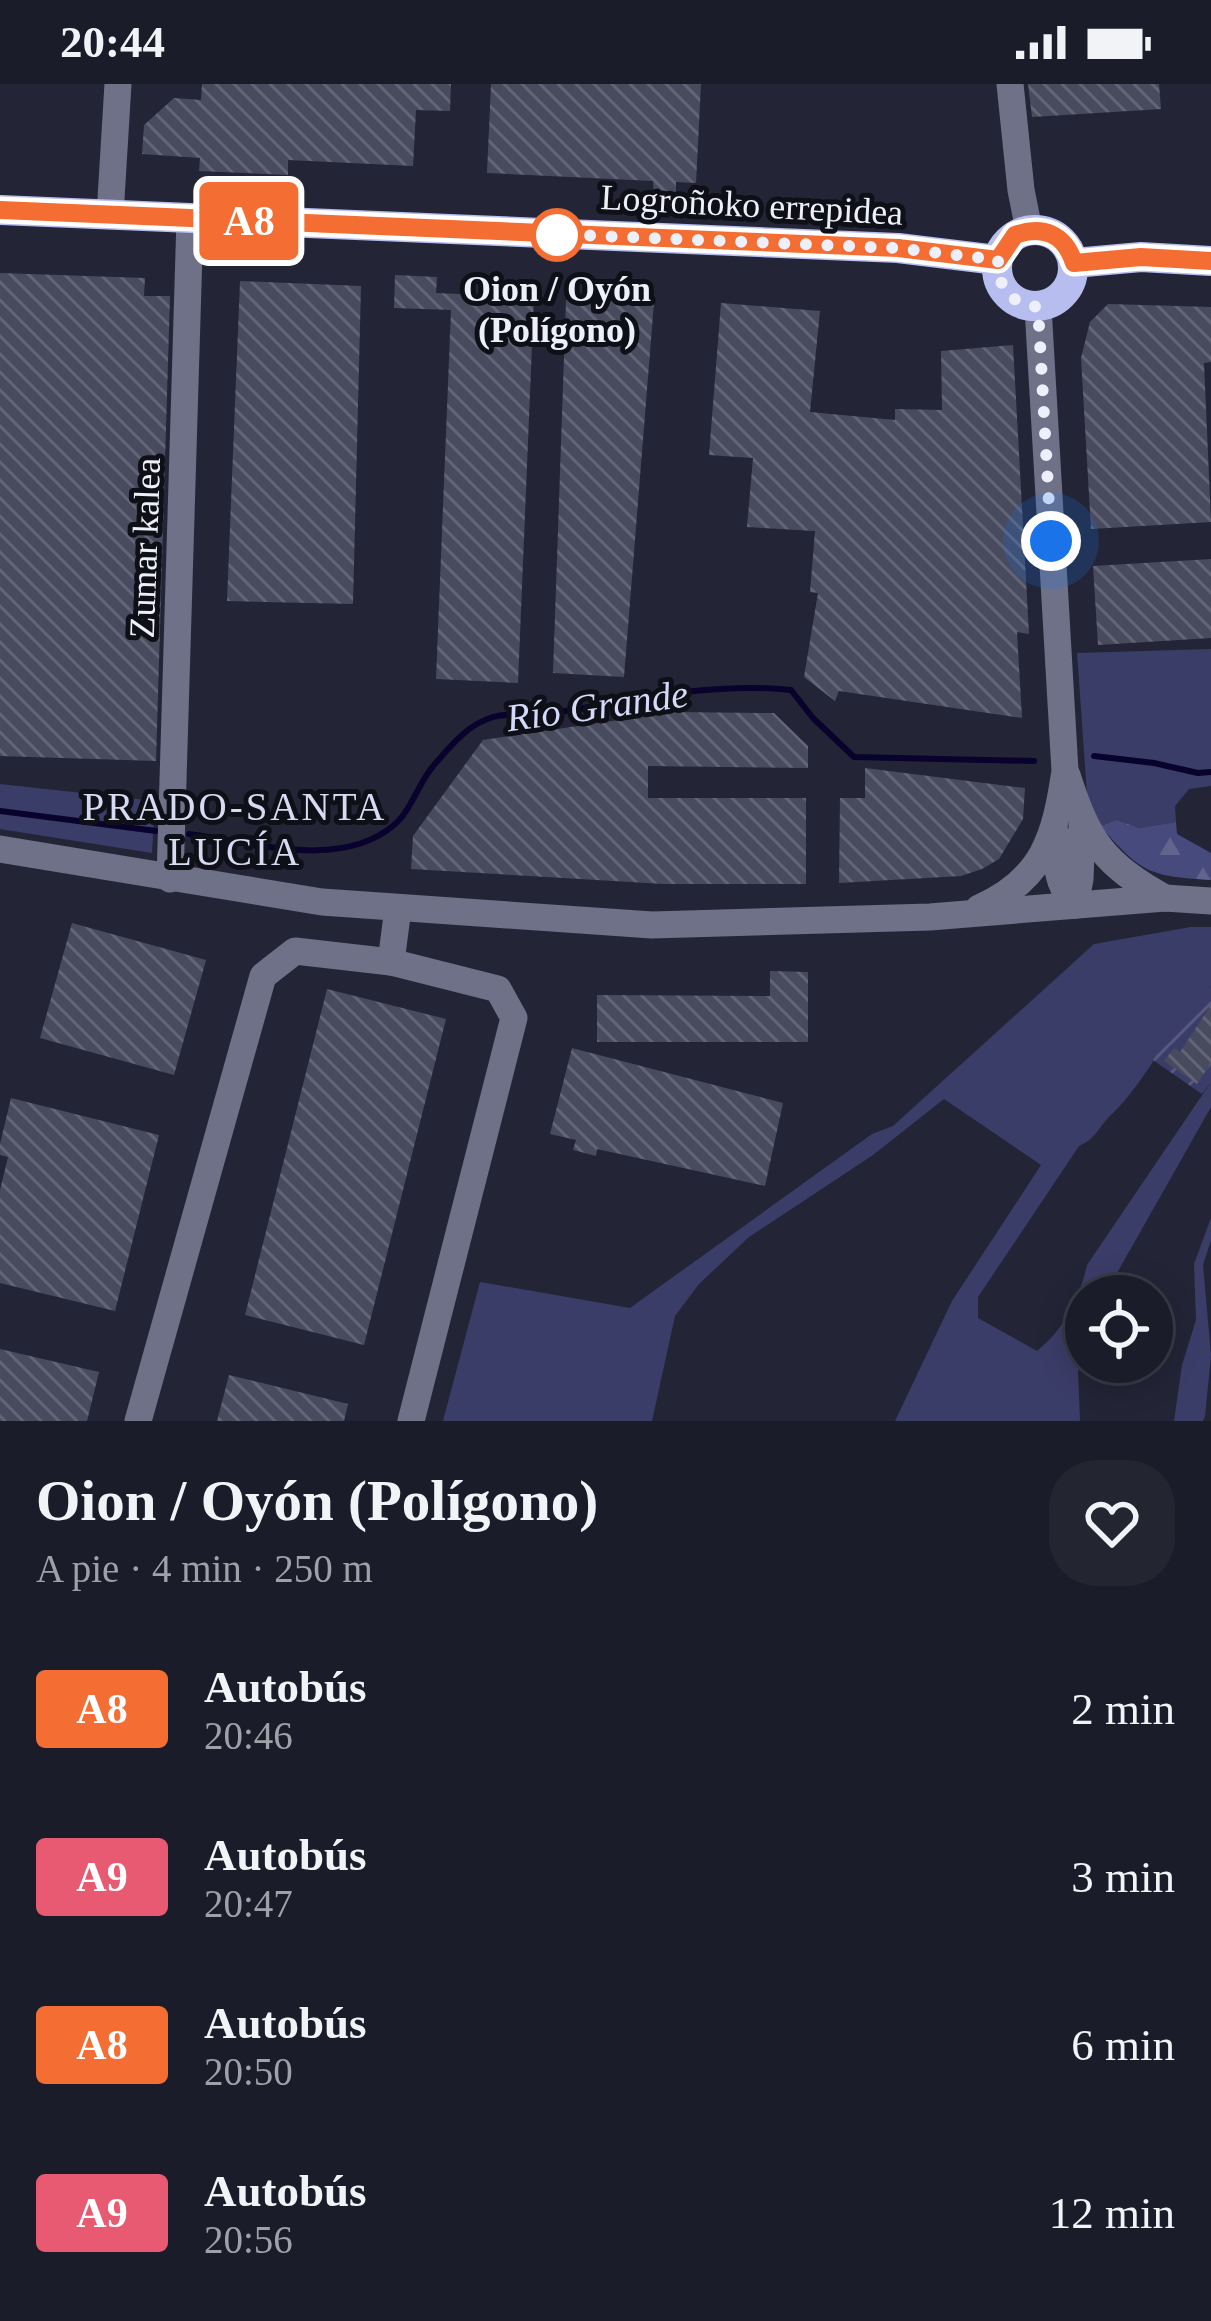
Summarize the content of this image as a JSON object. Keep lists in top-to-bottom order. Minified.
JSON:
{"streets":{"main road":["Logroñoko errepidea"],"street":["Zumar kalea"]},"crossings":[["Logroñoko errepidea","Zumar kalea"]],"districts":["PRADO-SANTA LUCÍA"],"water":["Río Grande"],"places":["Oion / Oyón (Polígono)"],"lines":["bus line A8"],"page":{"status":"20:44","on_map":"A8","heading":["Oion / Oyón (Polígono)","A pie · 4 min · 250 m"],"list":[{"mark":"A8","name":"Autobús","note":"20:46","value":"2 min"},{"mark":"A9","name":"Autobús","note":"20:47","value":"3 min"},{"mark":"A8","name":"Autobús","note":"20:50","value":"6 min"},{"mark":"A9","name":"Autobús","note":"20:56","value":"12 min"}]}}
